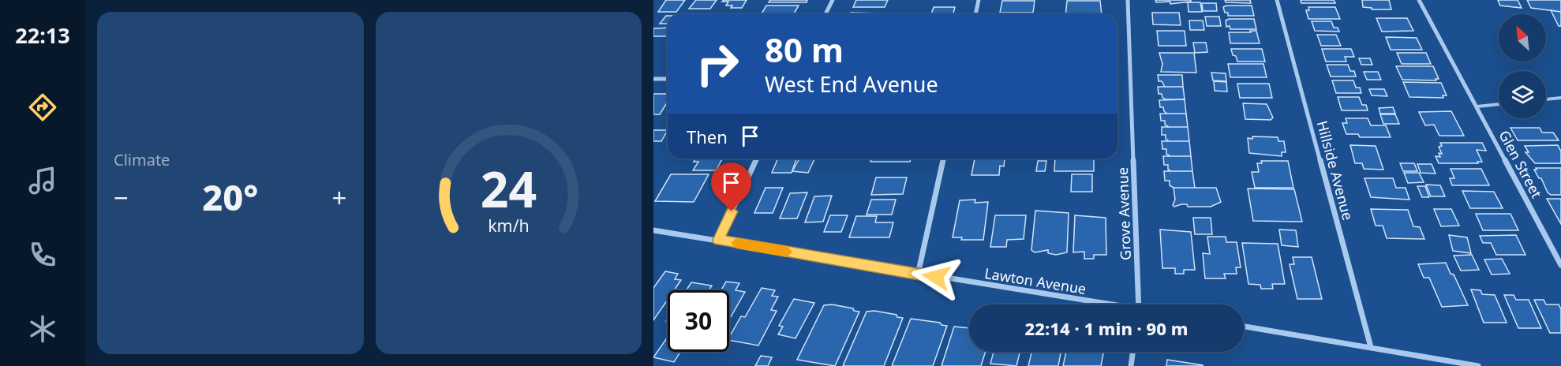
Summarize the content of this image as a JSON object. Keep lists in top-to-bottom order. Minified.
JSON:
{"streets":{"street":["Glen Street","Hillside Avenue","Grove Avenue","Lawton Avenue"]},"north":"top left","page":{"tabs":"22:13","tile":"Climate","turn":["80 m","West End Avenue"],"then":"Then","heat":["−","20°","+"],"limit":"30","trip":"22:14 · 1 min · 90 m","gauge":["24","km/h"]}}
